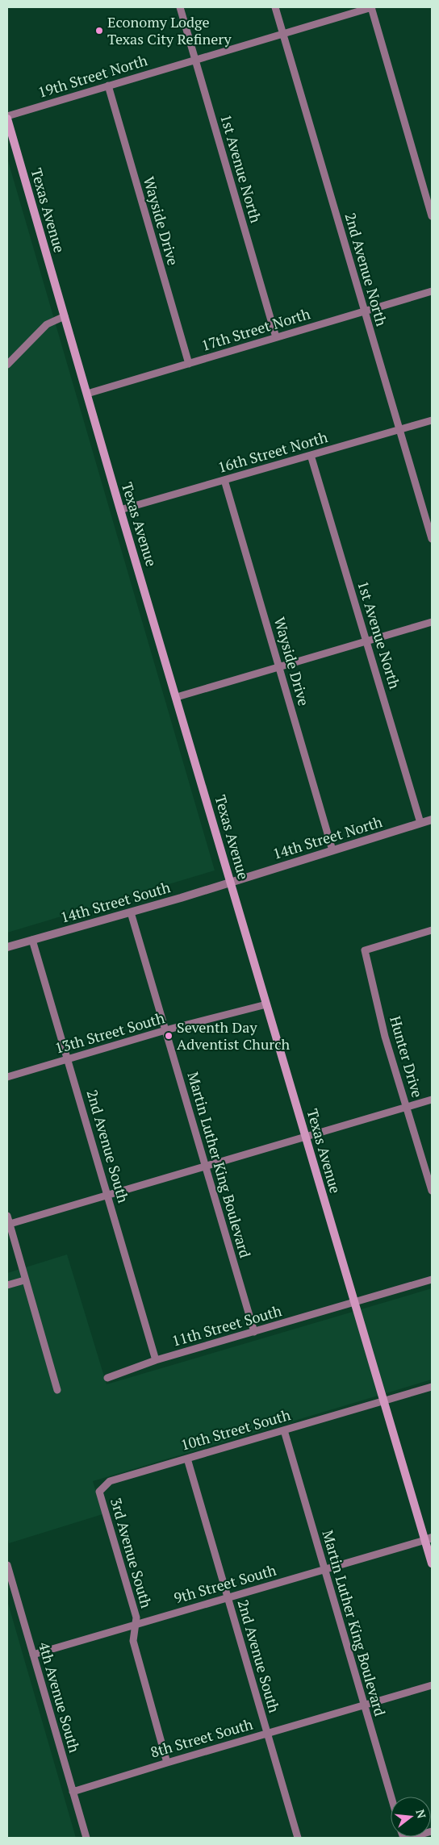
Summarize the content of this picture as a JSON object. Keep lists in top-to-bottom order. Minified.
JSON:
{"streets":{"main road":["Texas Avenue"],"street":["19th Street North","1st Avenue North","Wayside Drive","2nd Avenue North","17th Street North","16th Street North","14th Street North","14th Street South","13th Street South","Hunter Drive","2nd Avenue South","Martin Luther King Boulevard","11th Street South","10th Street South","3rd Avenue South","9th Street South","4th Avenue South","8th Street South"]},"crossings":[["19th Street North","1st Avenue North"],["19th Street North","Texas Avenue"],["19th Street North","Wayside Drive"],["19th Street North","2nd Avenue North"],["1st Avenue North","17th Street North"],["1st Avenue North","16th Street North"],["1st Avenue North","14th Street North"],["Texas Avenue","17th Street North"],["Texas Avenue","16th Street North"],["Texas Avenue","14th Street North"],["Texas Avenue","14th Street South"],["Texas Avenue","13th Street South"],["Texas Avenue","11th Street South"],["Texas Avenue","10th Street South"],["Texas Avenue","9th Street South"],["Wayside Drive","17th Street North"],["Wayside Drive","16th Street North"],["Wayside Drive","14th Street North"],["2nd Avenue North","17th Street North"],["2nd Avenue North","16th Street North"],["14th Street North","14th Street South"],["14th Street South","2nd Avenue South"],["14th Street South","Martin Luther King Boulevard"],["13th Street South","2nd Avenue South"],["13th Street South","Martin Luther King Boulevard"],["2nd Avenue South","11th Street South"],["2nd Avenue South","10th Street South"],["2nd Avenue South","9th Street South"],["2nd Avenue South","8th Street South"],["Martin Luther King Boulevard","11th Street South"],["Martin Luther King Boulevard","10th Street South"],["Martin Luther King Boulevard","9th Street South"],["Martin Luther King Boulevard","8th Street South"],["10th Street South","3rd Avenue South"],["3rd Avenue South","9th Street South"],["3rd Avenue South","8th Street South"],["9th Street South","4th Avenue South"],["4th Avenue South","8th Street South"]],"places":["Economy Lodge Texas City Refinery","Seventh Day Adventist Church"],"north":"right"}
